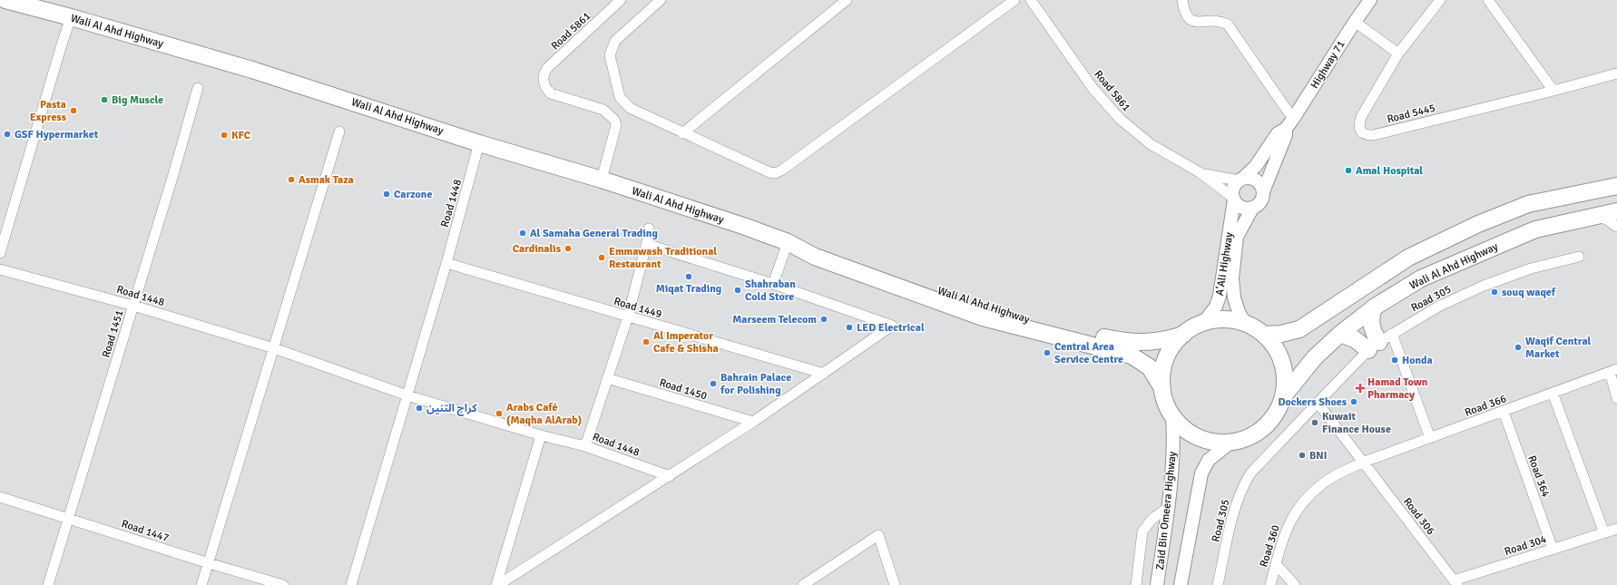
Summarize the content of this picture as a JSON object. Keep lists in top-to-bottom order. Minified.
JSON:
{"streets":{"main road":["Wali Al Ahd Highway"],"street":["Road 5861","Highway 71","Road 5445","Road 1448","A'Ali Highway","Road 305","Road 1449","Road 1451","Road 1450","Road 366","Road 364","Zaid Bin Omeera Highway","Road 306","Road 1447","Road 304","Road 360"]},"crossings":[["Wali Al Ahd Highway","Road 5861"],["Wali Al Ahd Highway","Road 1448"],["Wali Al Ahd Highway","A'Ali Highway"],["Wali Al Ahd Highway","Zaid Bin Omeera Highway"],["Road 5861","Highway 71"],["Road 5861","A'Ali Highway"],["Highway 71","A'Ali Highway"],["Road 1448","Road 1449"],["Road 1448","Road 1451"],["A'Ali Highway","Zaid Bin Omeera Highway"],["Road 1451","Road 1447"],["Road 366","Road 364"],["Road 366","Road 306"],["Road 366","Road 360"],["Road 364","Road 304"],["Road 306","Road 304"],["Road 306","Road 360"]],"places":{"other":["Big Muscle","Pasta Express","GSF Hypermarket","KFC","Amal Hospital","Asmak Taza","Carzone","Al Samaha General Trading","Cardinalis","Emmawash Traditional Restaurant","Miqat Trading","Shahraban Cold Store","souq waqef","Marseem Telecom","LED Electrical","Al Imperator Cafe & Shisha","Waqif Central Market","Central Area Service Centre","Honda","Bahrain Palace for Polishing","Dockers Shoes","كراج التنين","Arabs Café (Maqha AlArab)","Kuwait Finance House","BNI"],"health":["Hamad Town Pharmacy"]}}
